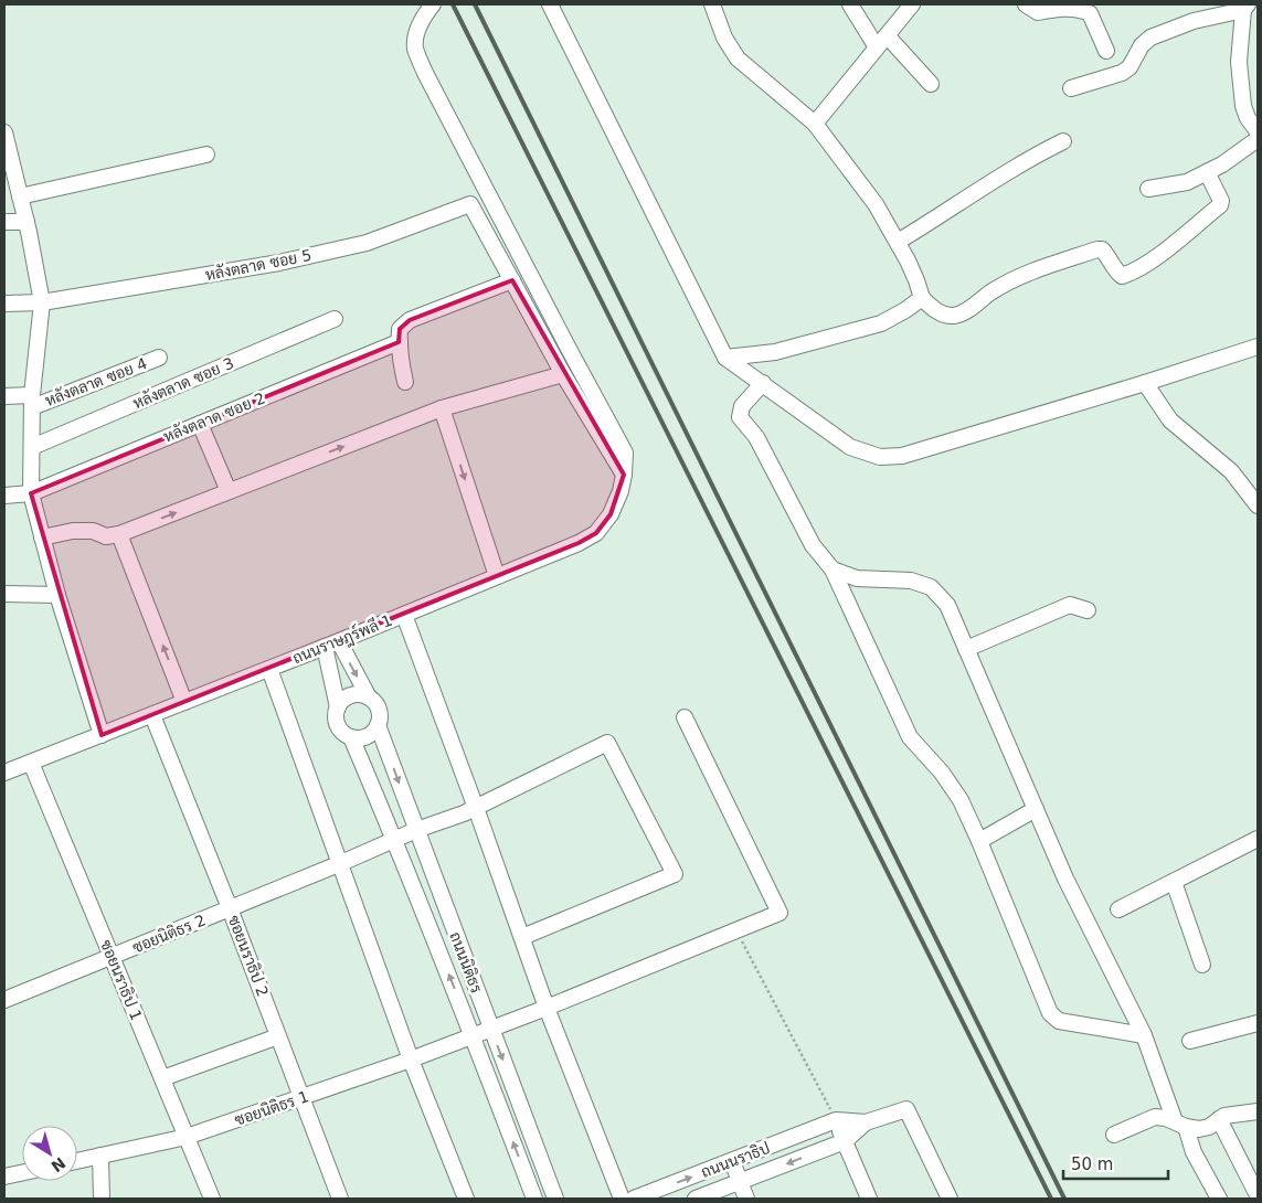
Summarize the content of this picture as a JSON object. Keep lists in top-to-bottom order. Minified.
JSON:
{"streets":{"street":["หลังตลาด ซอย 5","หลังตลาด ซอย 4","หลังตลาด ซอย 3","หลังตลาด ซอย 2","ถนนราษฎร์พลี 1","ซอยนิติธร 2","ซอยนราธิป 2","ถนนนิติธร","ซอยนราธิป 1","ซอยนิติธร 1","ถนนนราธิป"]},"crossings":[["ถนนราษฎร์พลี 1","ซอยนราธิป 2"],["ถนนราษฎร์พลี 1","ซอยนราธิป 1"],["ซอยนิติธร 2","ซอยนราธิป 2"],["ซอยนิติธร 2","ถนนนิติธร"],["ซอยนิติธร 2","ซอยนราธิป 1"],["ซอยนราธิป 2","ซอยนิติธร 1"],["ถนนนิติธร","ซอยนิติธร 1"],["ซอยนราธิป 1","ซอยนิติธร 1"]],"scale_bar":"50 m","north":"bottom right"}
